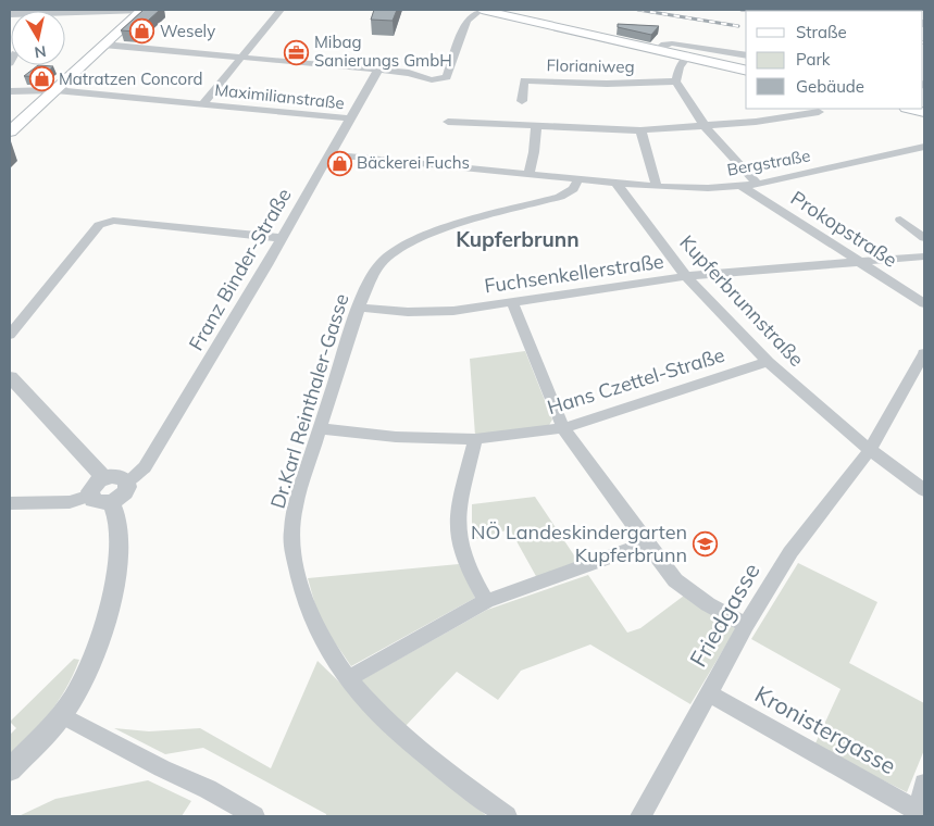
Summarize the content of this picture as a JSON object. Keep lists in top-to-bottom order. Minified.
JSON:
{"streets":{"street":["Florianiweg","Maximilianstraße","Bergstraße","Prokopstraße","Franz Binder-Straße","Fuchsenkellerstraße","Kupferbrunnstraße","Hans Czettel-Straße","Dr.Karl Reinthaler-Gasse","Friedgasse","Kronistergasse"]},"crossings":[["Maximilianstraße","Franz Binder-Straße"],["Bergstraße","Prokopstraße"],["Bergstraße","Kupferbrunnstraße"],["Prokopstraße","Fuchsenkellerstraße"],["Fuchsenkellerstraße","Kupferbrunnstraße"],["Fuchsenkellerstraße","Dr.Karl Reinthaler-Gasse"],["Kupferbrunnstraße","Hans Czettel-Straße"],["Kupferbrunnstraße","Friedgasse"],["Hans Czettel-Straße","Dr.Karl Reinthaler-Gasse"],["Friedgasse","Kronistergasse"]],"districts":["Kupferbrunn"],"places":{"shop":["Wesely","Matratzen Concord","Bäckerei Fuchs"],"office":["Mibag Sanierungs GmbH"],"school or university":["NÖ Landeskindergarten Kupferbrunn"]},"legend":["Straße","Park","Gebäude"],"north":"bottom"}
